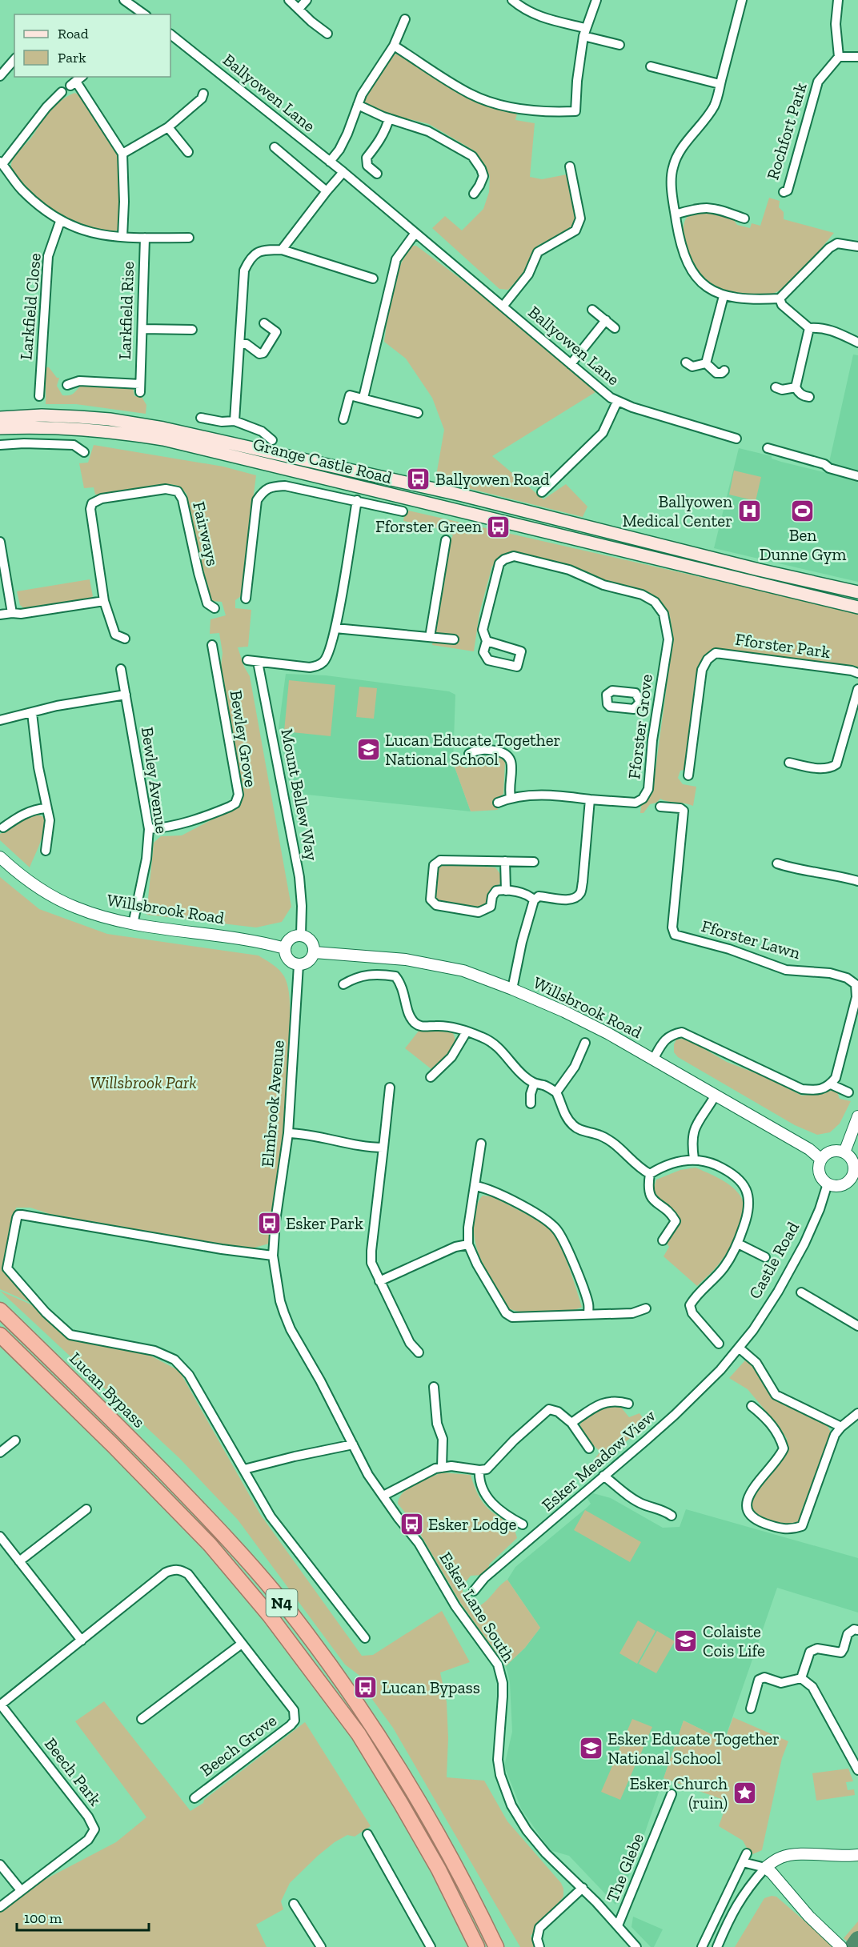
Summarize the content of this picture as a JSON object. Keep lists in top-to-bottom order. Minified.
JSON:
{"streets":{"highway":["Lucan Bypass","N4"],"main road":["Grange Castle Road"],"street":["Ballyowen Lane","Rochfort Park","Larkfield Close","Larkfield Rise","Fairways","Fforster Park","Fforster Grove","Bewley Grove","Bewley Avenue","Mount Bellew Way","Willsbrook Road","Fforster Lawn","Elmbrook Avenue","Castle Road","Esker Meadow View","Esker Lane South","Beech Grove","Beech Park","The Glebe"]},"crossings":[["Bewley Grove","Bewley Avenue"],["Bewley Avenue","Willsbrook Road"],["Mount Bellew Way","Willsbrook Road"],["Mount Bellew Way","Elmbrook Avenue"],["Willsbrook Road","Elmbrook Avenue"],["Willsbrook Road","Castle Road"],["Elmbrook Avenue","Esker Lane South"],["Castle Road","Esker Meadow View"],["Esker Lane South","The Glebe"],["Beech Grove","Beech Park"]],"parks":["Willsbrook Park"],"places":{"bus stop":["Ballyowen Road","Fforster Green","Esker Park","Esker Lodge","Lucan Bypass"],"sports":["Ben Dunne Gym"],"hospital":["Ballyowen Medical Center"],"school or university":["Lucan Educate Together National School","Colaiste Cois Life","Esker Educate Together National School"],"place":["Esker Church (ruin)"]},"legend":["Road","Park"],"scale_bar":"100 m"}
